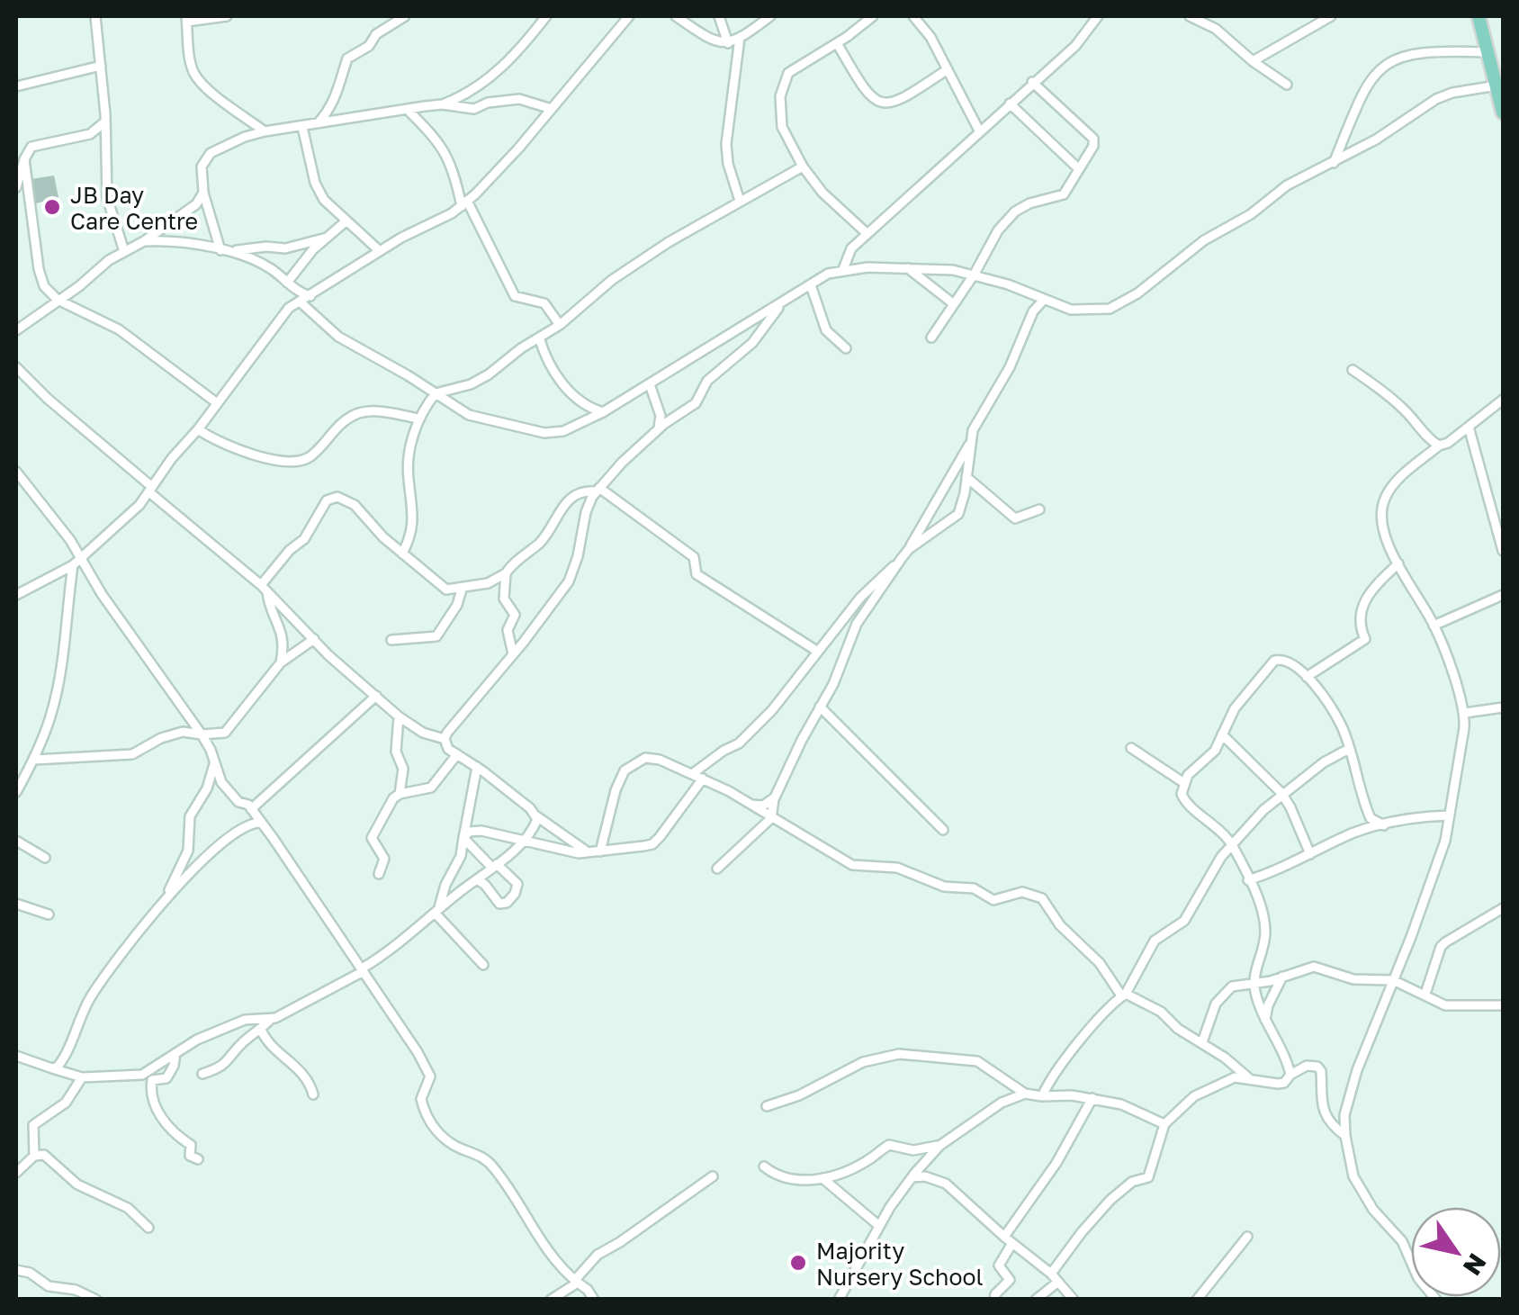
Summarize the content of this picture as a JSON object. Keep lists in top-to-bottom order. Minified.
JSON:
{"places":["JB Day Care Centre","Majority Nursery School"],"north":"bottom right"}
